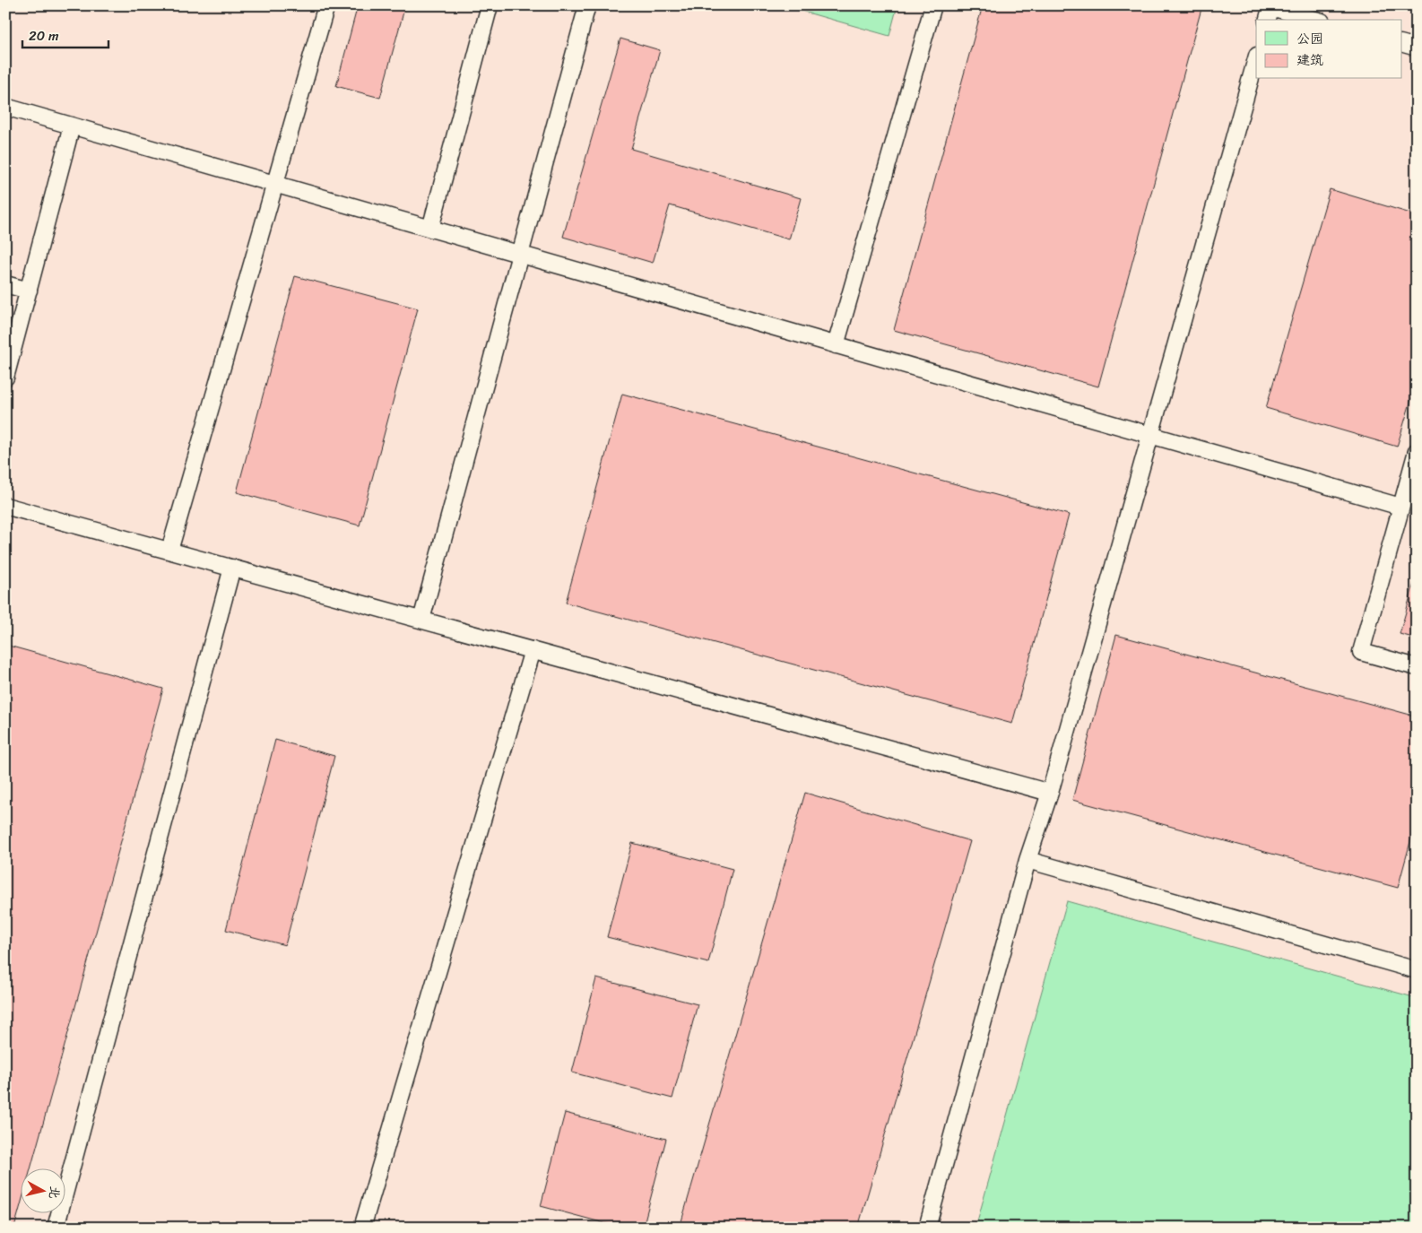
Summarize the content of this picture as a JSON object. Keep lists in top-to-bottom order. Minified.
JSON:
{"legend":["公园","建筑"],"scale_bar":"20 m","north":"right"}
